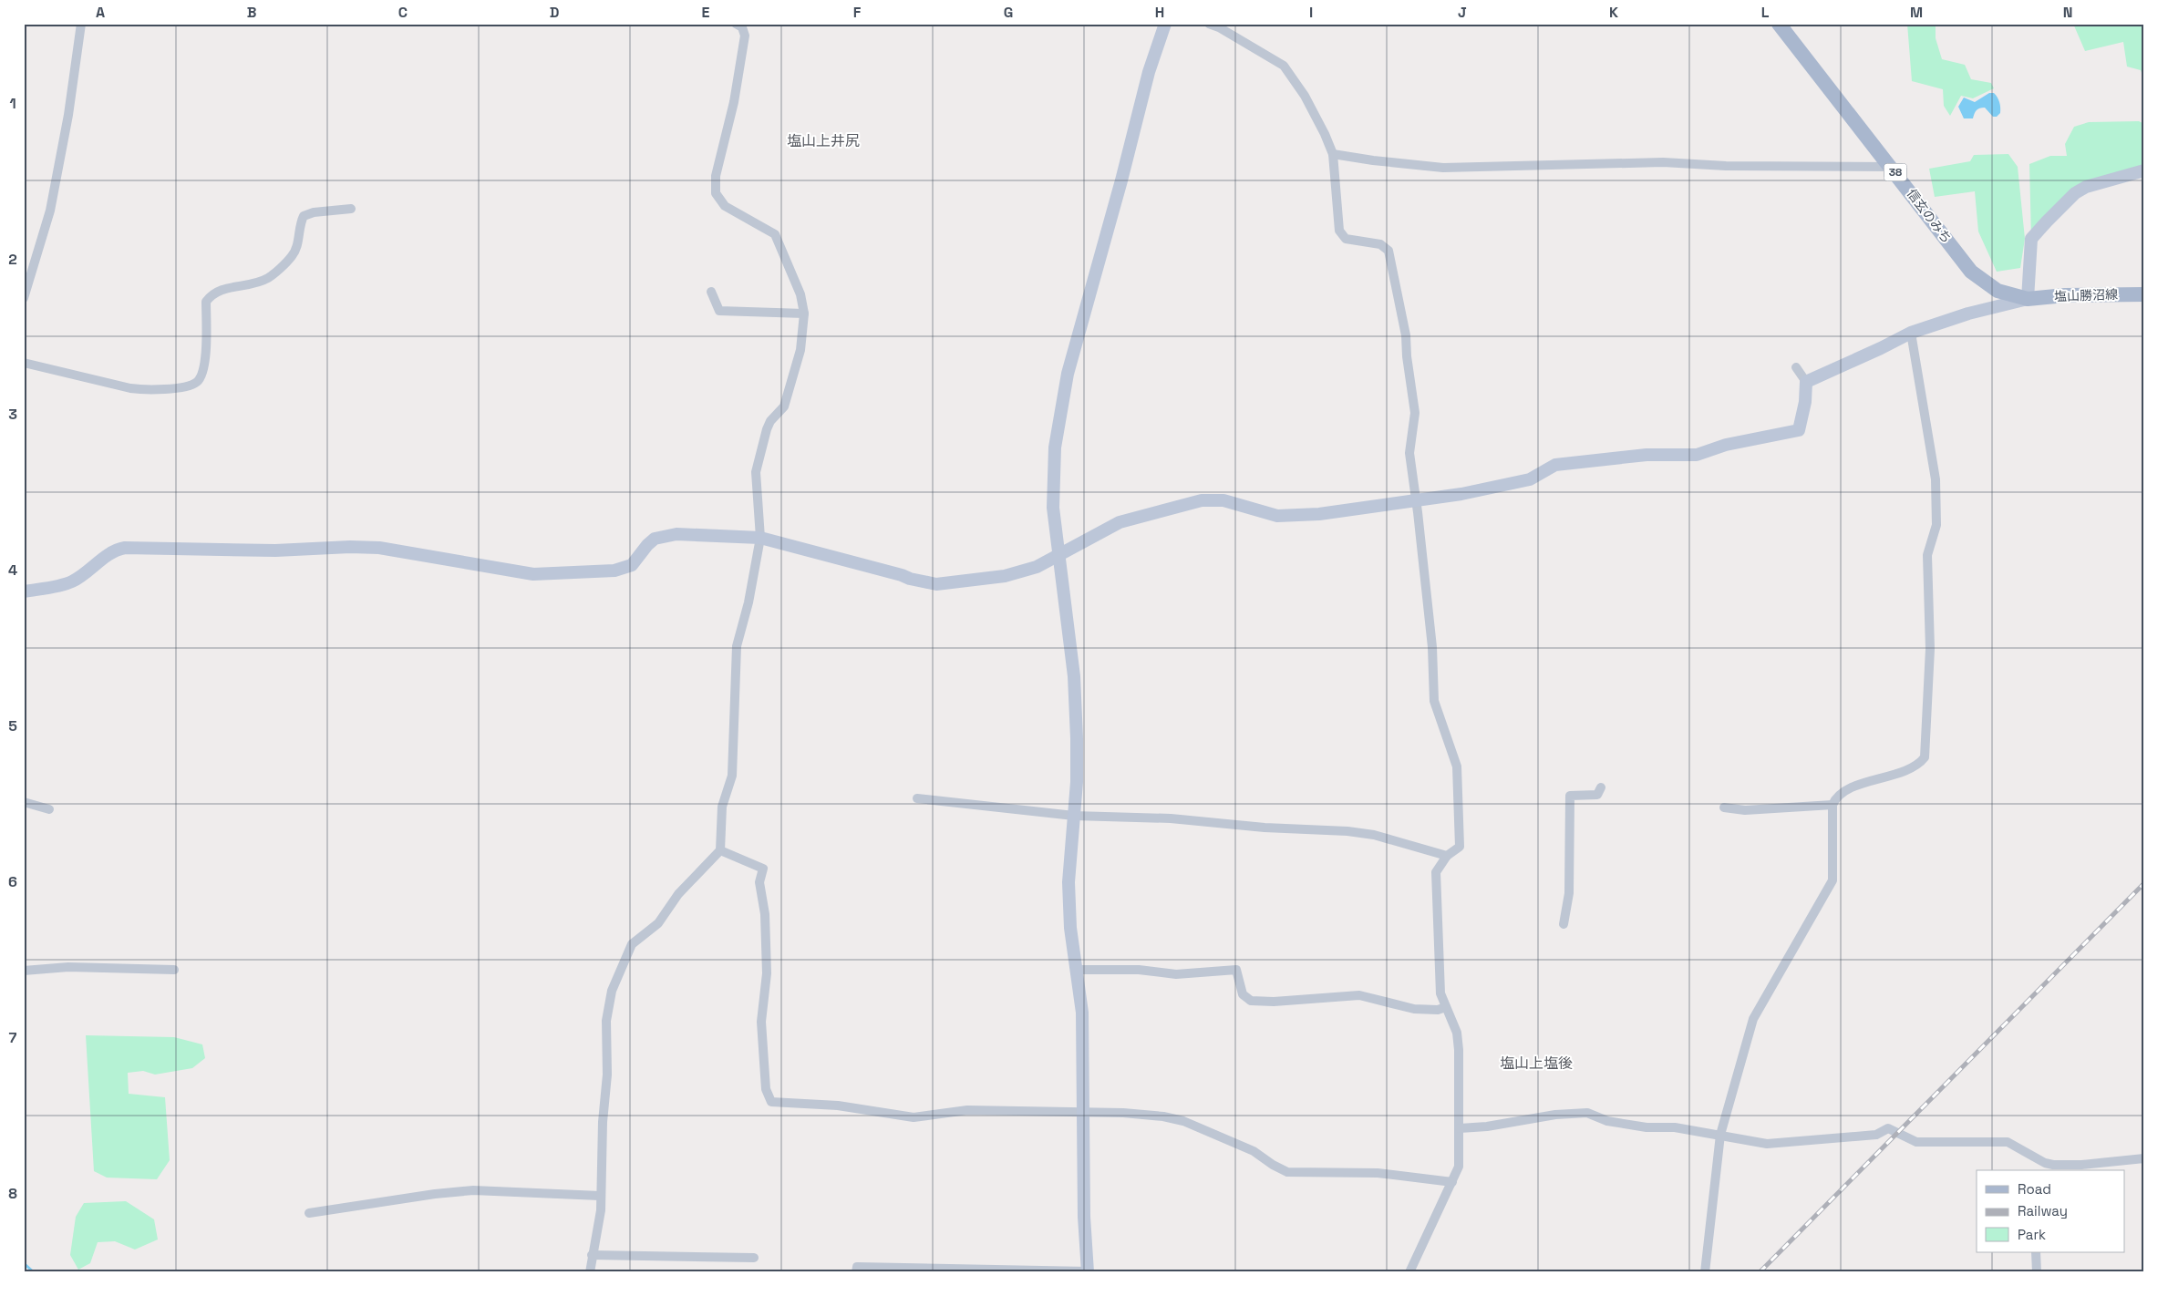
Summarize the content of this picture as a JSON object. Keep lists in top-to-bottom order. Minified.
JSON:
{"streets":{"main road":["38","信玄のみち","塩山勝沼線"]},"crossings":[["信玄のみち","塩山勝沼線"]],"districts":["塩山上井尻","塩山上塩後"],"legend":["Road","Railway","Park"],"grid":{"columns":["A","B","C","D","E","F","G","H","I","J","K","L","M","N"],"rows":["1","2","3","4","5","6","7","8"]}}
